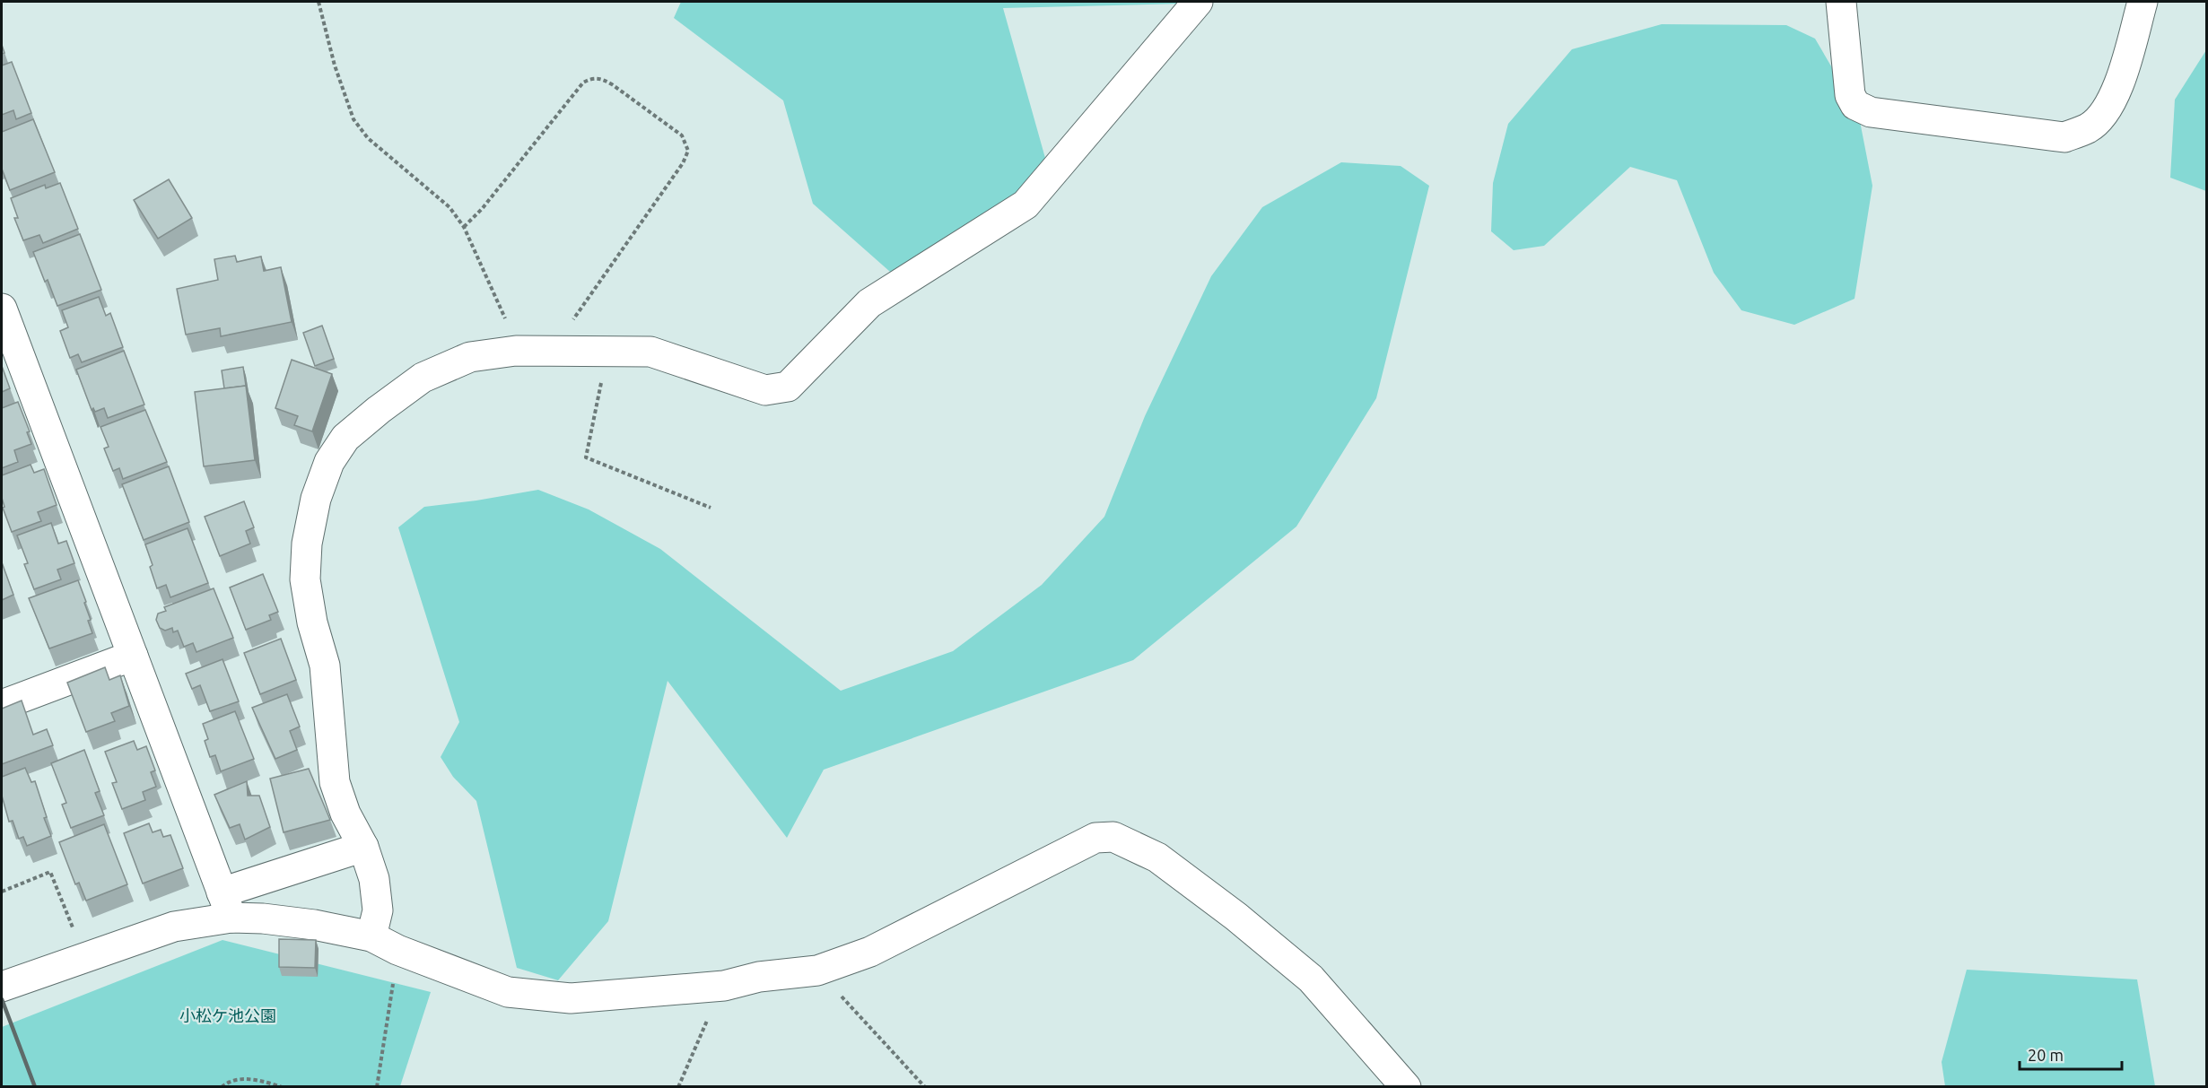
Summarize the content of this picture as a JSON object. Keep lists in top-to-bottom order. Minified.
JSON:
{"parks":["小松ケ池公園"],"scale_bar":"20 m"}
